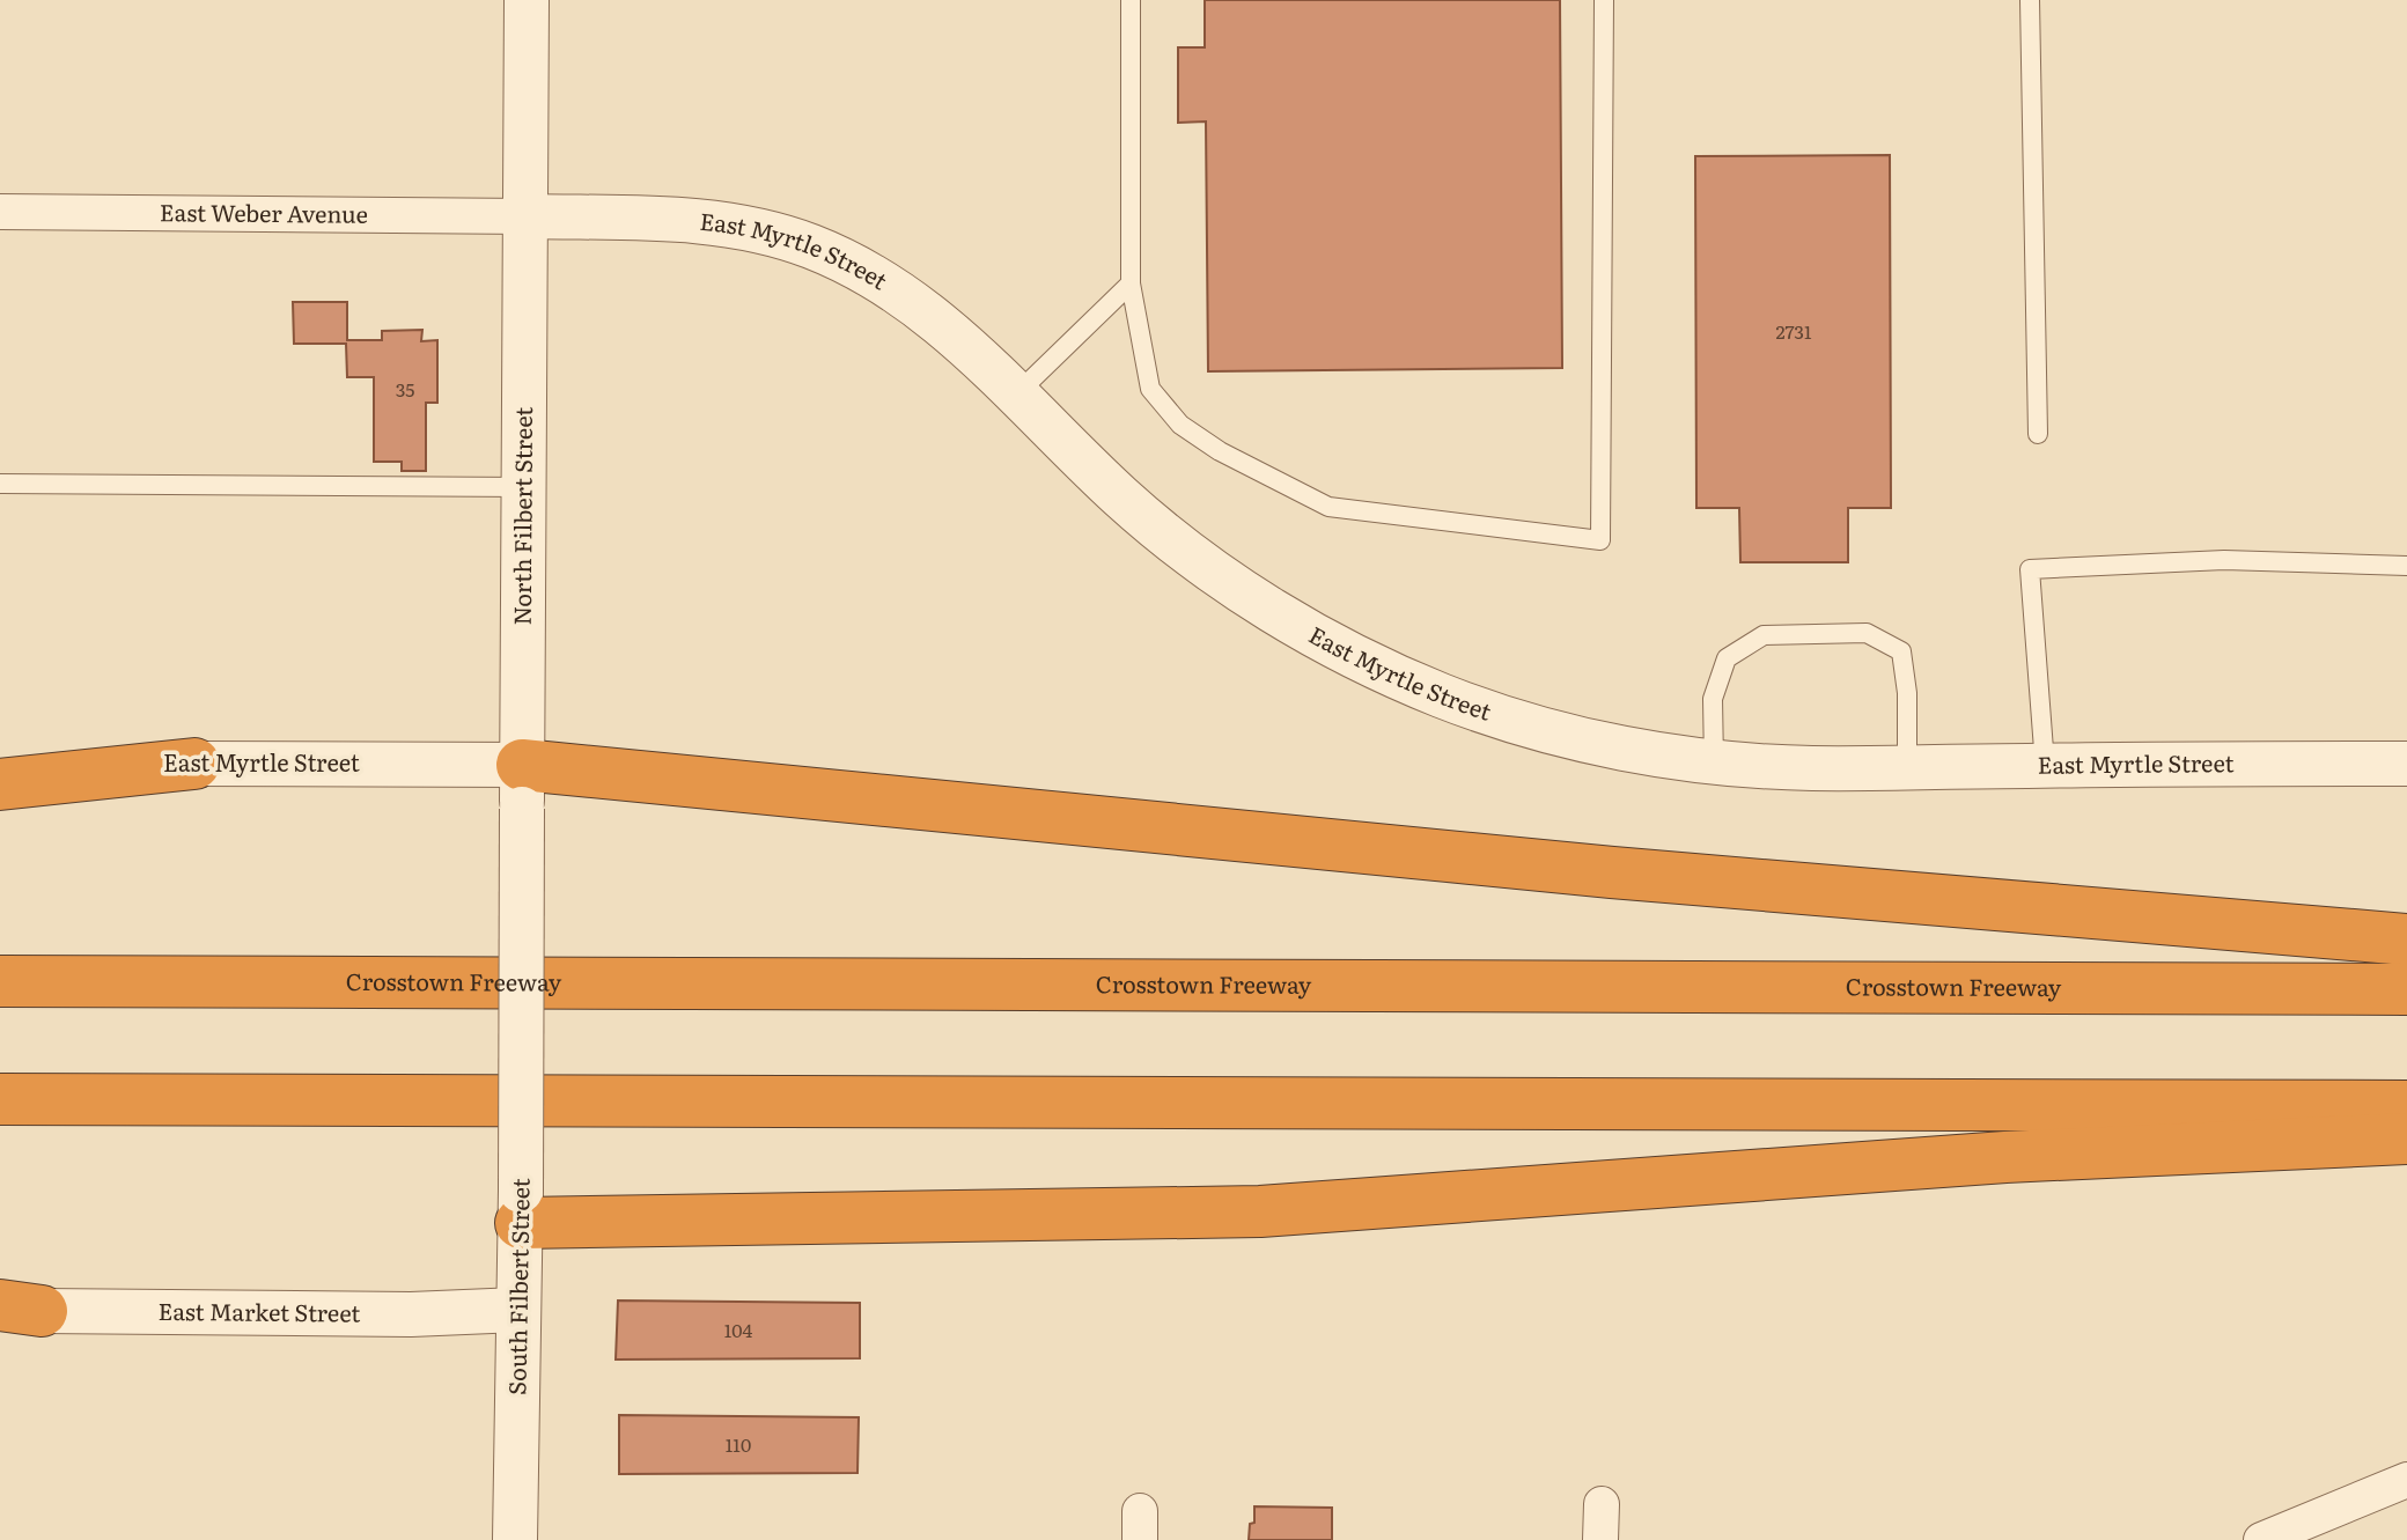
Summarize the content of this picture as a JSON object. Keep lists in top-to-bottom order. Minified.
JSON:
{"streets":{"highway":["Crosstown Freeway"],"street":["East Weber Avenue","East Myrtle Street","North Filbert Street","South Filbert Street","East Market Street"]},"crossings":[["East Weber Avenue","East Myrtle Street"],["East Weber Avenue","North Filbert Street"],["East Myrtle Street","North Filbert Street"],["North Filbert Street","South Filbert Street"],["South Filbert Street","East Market Street"]],"house_numbers":["2731","35","104","110"]}
